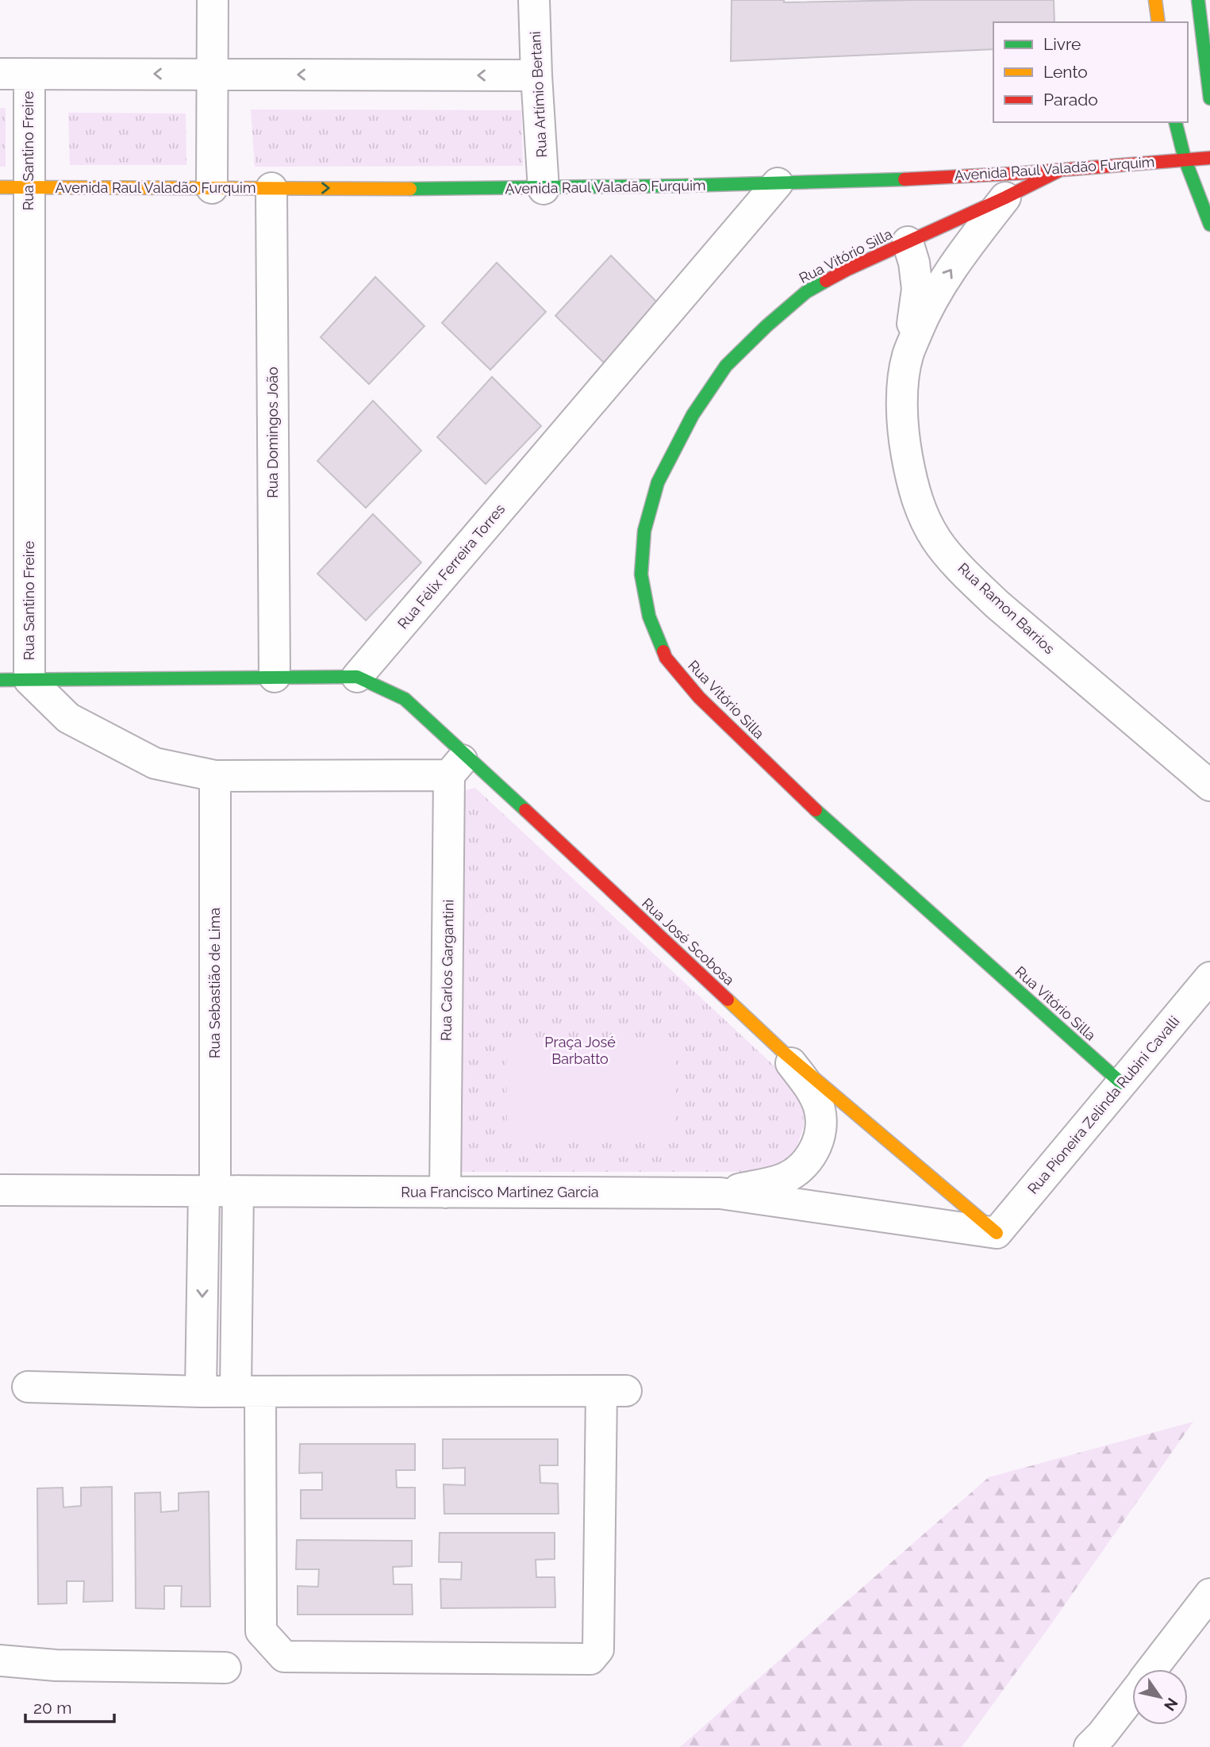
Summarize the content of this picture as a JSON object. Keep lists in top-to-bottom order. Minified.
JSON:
{"streets":{"street":["Rua Artímio Bertani","Rua Santino Freire","Avenida Raul Valadão Furquim","Rua Vitório Silla","Rua Domingos João","Rua Félix Ferreira Torres","Rua Ramon Barrios","Rua José Scobosa","Rua Carlos Gargantini","Rua Sebastião de Lima","Rua Pioneira Zelinda Rubini Cavalli","Rua Francisco Martinez Garcia"]},"crossings":[["Rua Artímio Bertani","Avenida Raul Valadão Furquim"],["Rua Santino Freire","Avenida Raul Valadão Furquim"],["Rua Santino Freire","Rua José Scobosa"],["Rua Santino Freire","Rua Carlos Gargantini"],["Rua Santino Freire","Rua Sebastião de Lima"],["Avenida Raul Valadão Furquim","Rua Domingos João"],["Avenida Raul Valadão Furquim","Rua Félix Ferreira Torres"],["Avenida Raul Valadão Furquim","Rua Ramon Barrios"],["Rua Vitório Silla","Rua Ramon Barrios"],["Rua Vitório Silla","Rua Pioneira Zelinda Rubini Cavalli"],["Rua Félix Ferreira Torres","Rua José Scobosa"],["Rua José Scobosa","Rua Carlos Gargantini"],["Rua José Scobosa","Rua Pioneira Zelinda Rubini Cavalli"],["Rua José Scobosa","Rua Francisco Martinez Garcia"],["Rua Carlos Gargantini","Rua Francisco Martinez Garcia"],["Rua Sebastião de Lima","Rua Francisco Martinez Garcia"],["Rua Pioneira Zelinda Rubini Cavalli","Rua Francisco Martinez Garcia"]],"parks":["Praça José Barbatto"],"legend":["Livre","Lento","Parado"],"scale_bar":"20 m","north":"bottom right"}
